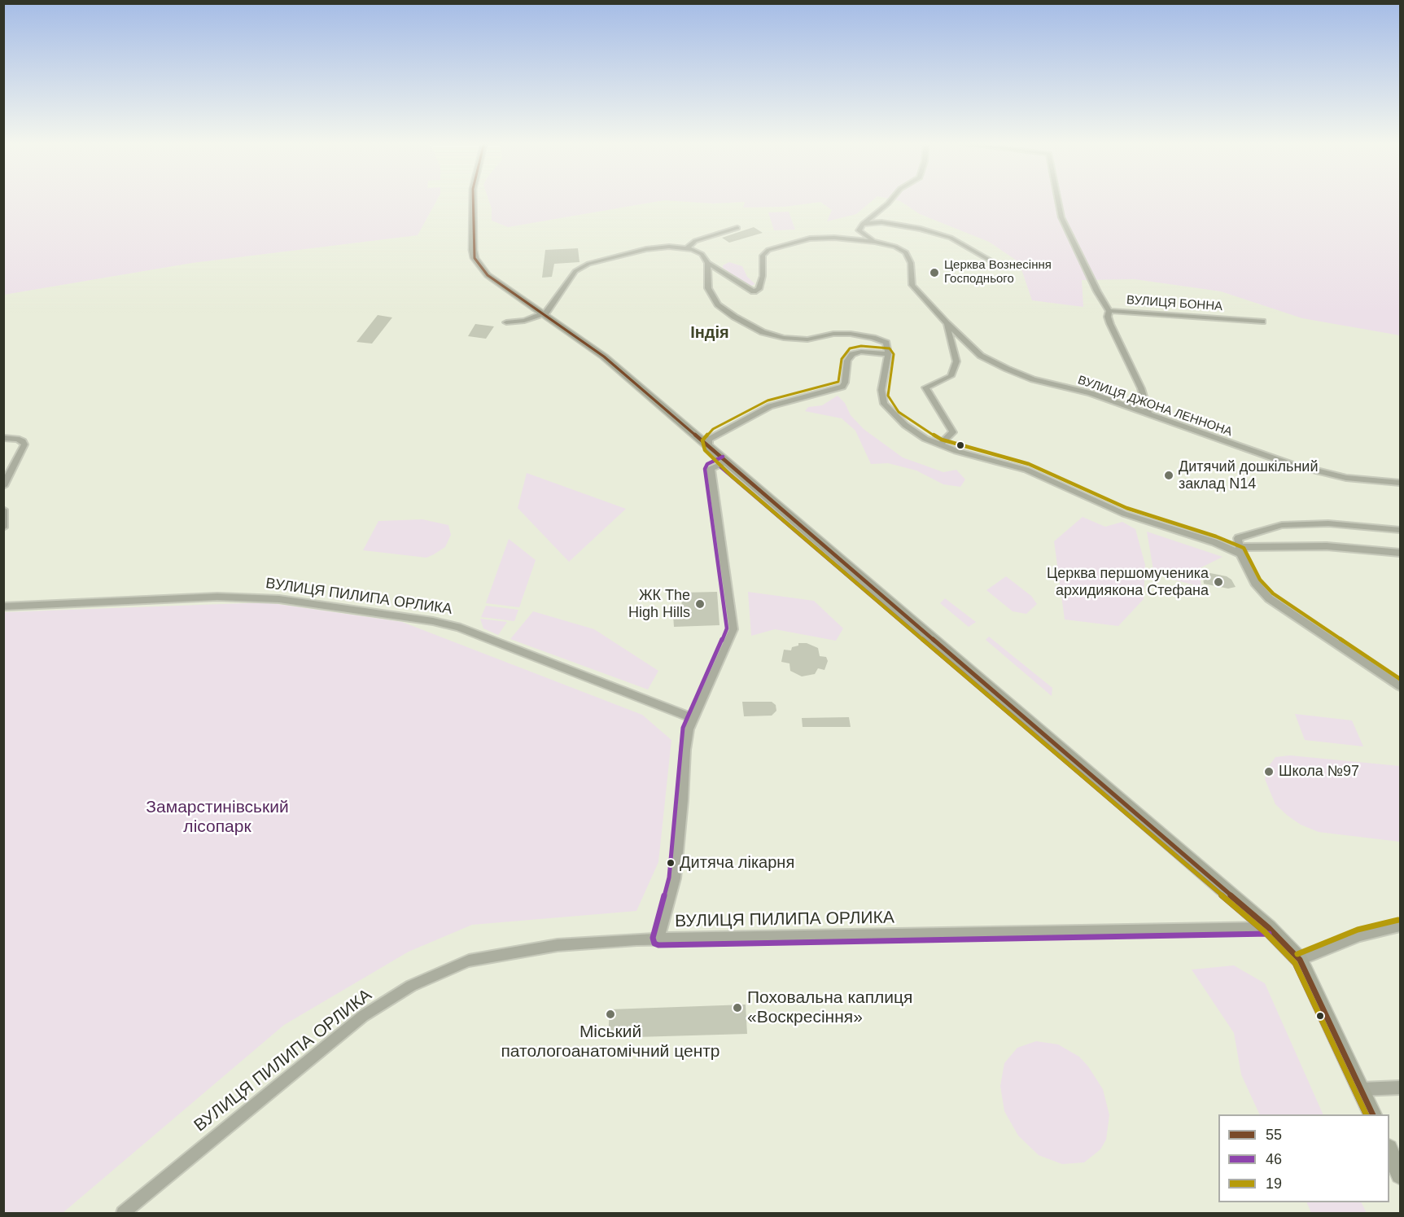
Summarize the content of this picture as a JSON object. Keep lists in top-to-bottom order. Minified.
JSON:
{"streets":{"street":["ВУЛИЦЯ БОННА","ВУЛИЦЯ ДЖОНА ЛЕННОНА","ВУЛИЦЯ ПИЛИПА ОРЛИКА"]},"crossings":[["ВУЛИЦЯ БОННА","ВУЛИЦЯ ДЖОНА ЛЕННОНА"]],"districts":["Індія"],"parks":["Замарстинівський лісопарк"],"places":["Церква Вознесіння Господнього","Дитячий дошкільний заклад N14","Церква першомученика архидиякона Стефана","ЖК The High Hills","Школа №97","Дитяча лікарня","Поховальна каплиця «Воскресіння»","Міський патологоанатомічний центр"],"lines":["transit line 55","transit line 19","transit line 46"],"legend":["55","46","19"]}
